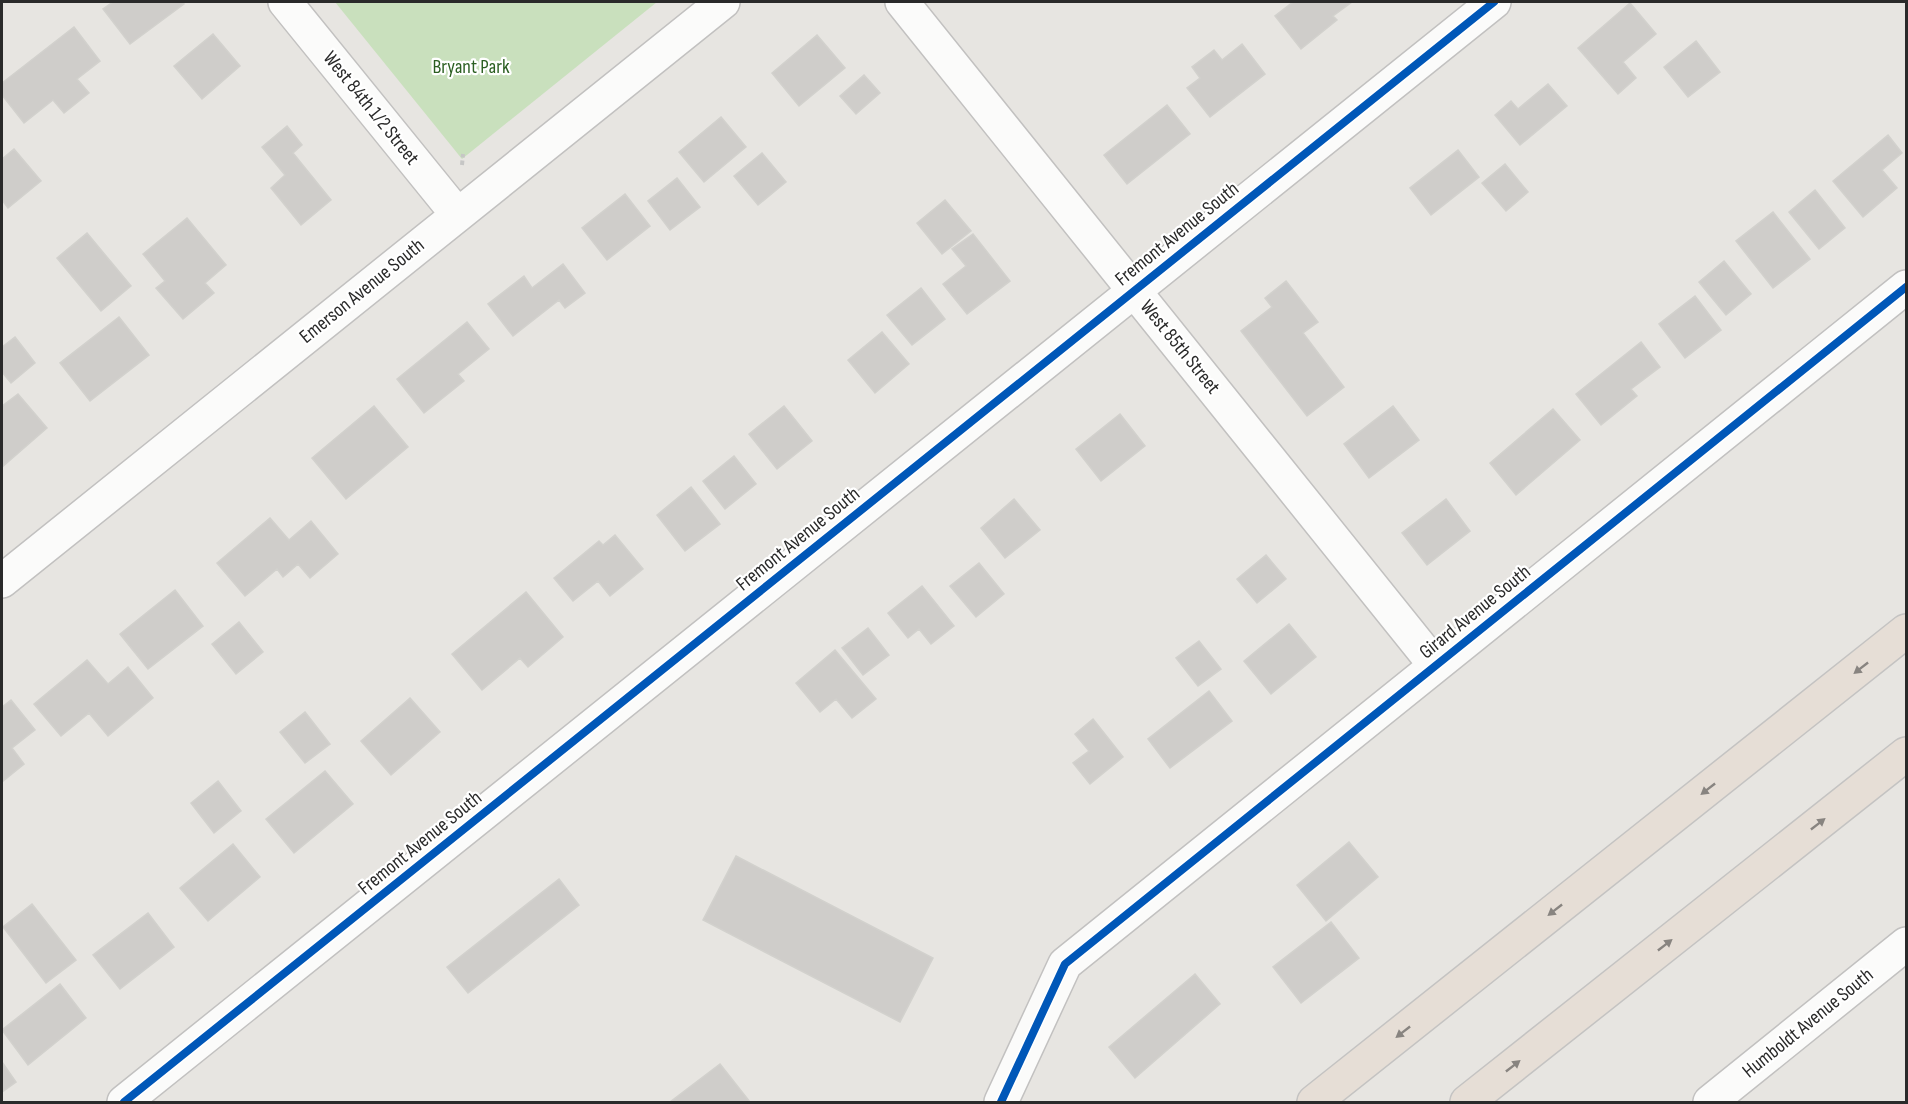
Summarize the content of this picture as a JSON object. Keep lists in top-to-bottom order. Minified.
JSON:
{"streets":{"street":["West 84th 1/2 Street","Fremont Avenue South","Emerson Avenue South","West 85th Street","Girard Avenue South","Humboldt Avenue South"]},"crossings":[["West 84th 1/2 Street","Emerson Avenue South"],["Fremont Avenue South","West 85th Street"],["West 85th Street","Girard Avenue South"]],"parks":["Bryant Park"]}
